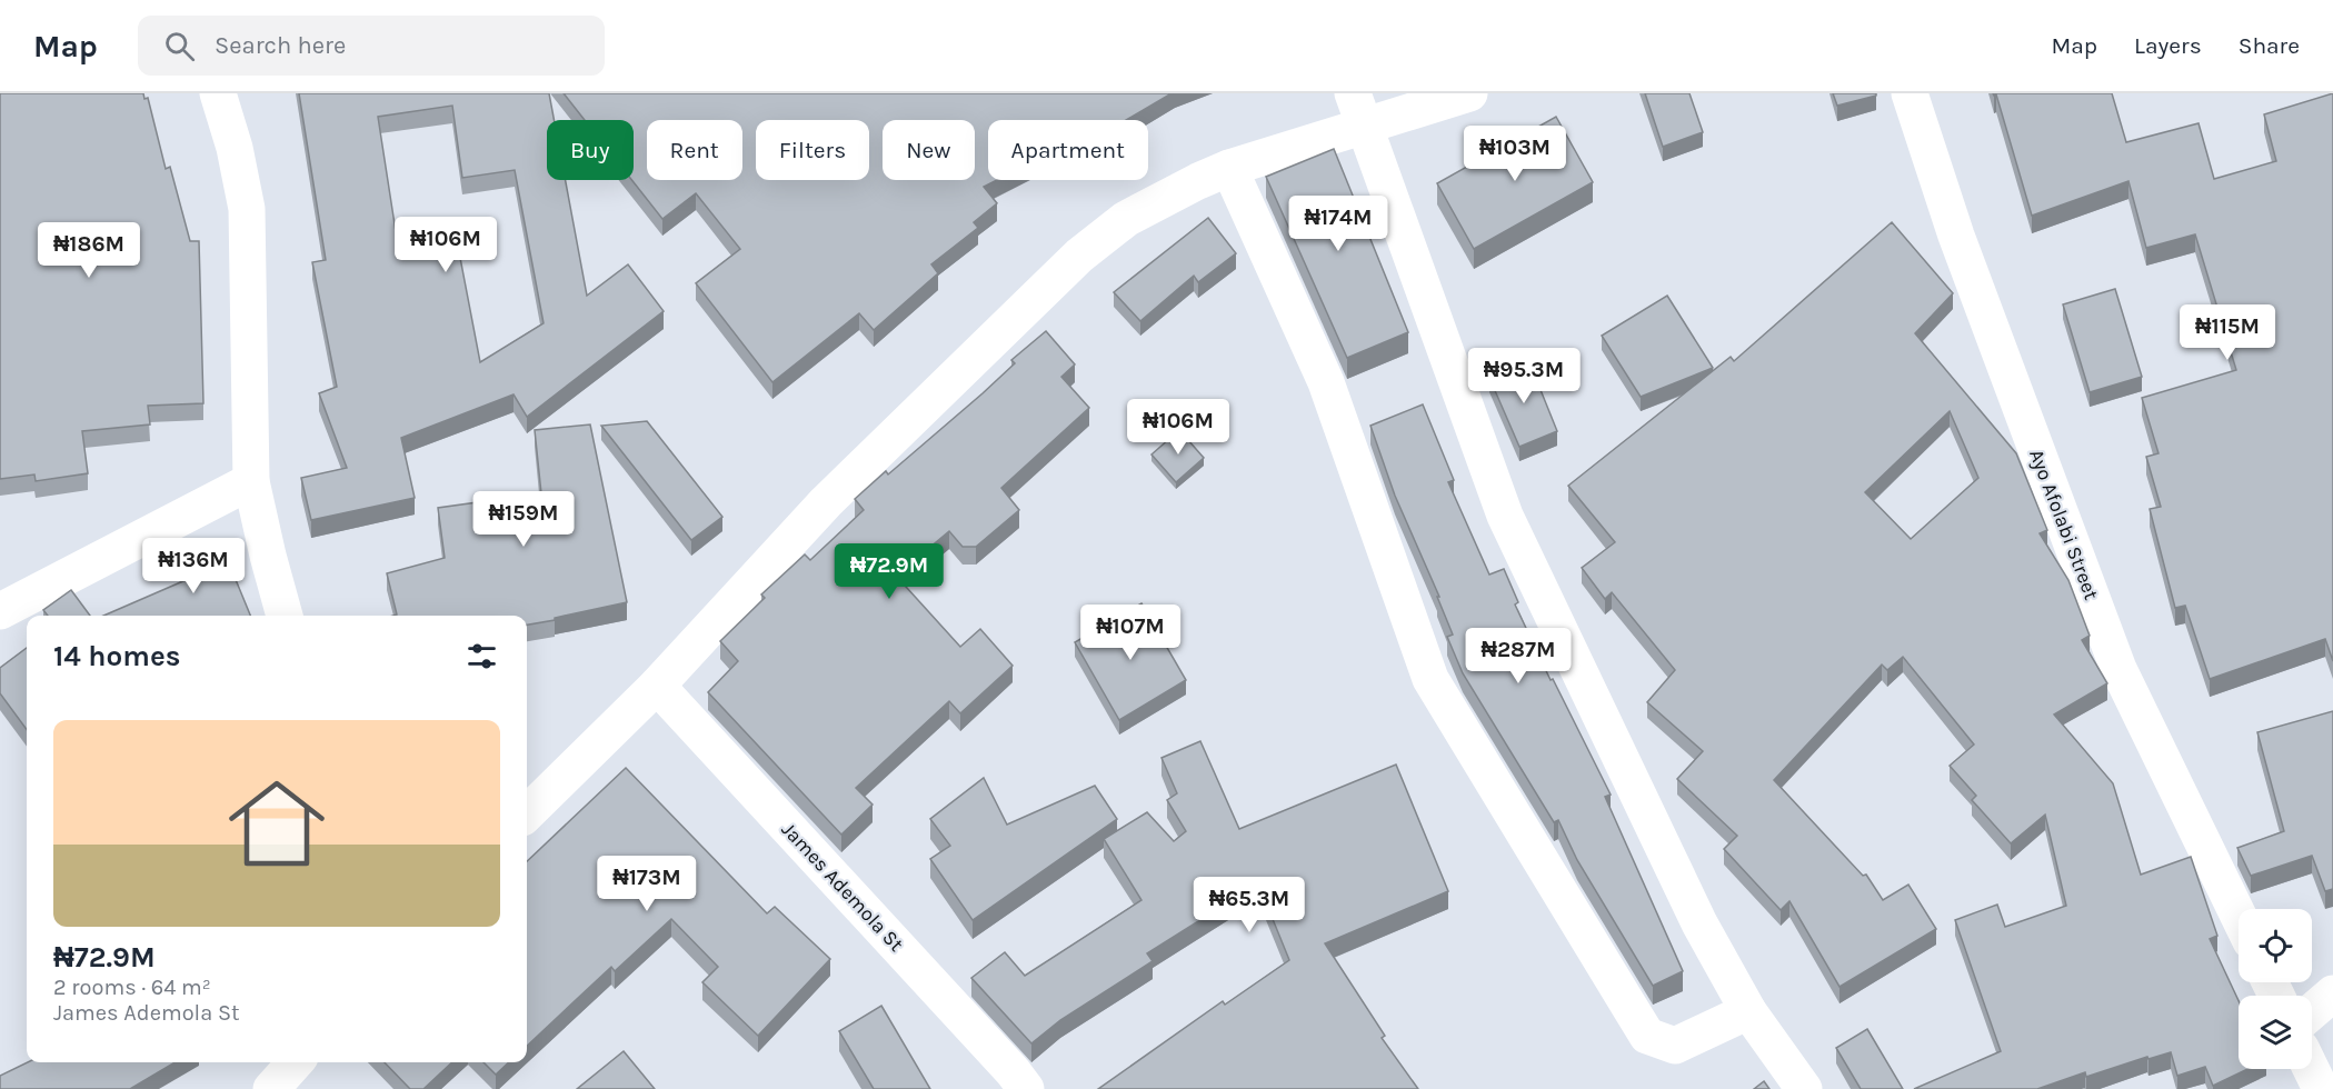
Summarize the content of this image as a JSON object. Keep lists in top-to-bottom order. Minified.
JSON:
{"streets":{"street":["Ayo Afolabi Street","James Ademola St"]},"page":{"header":"Map","search":"Search here","nav":["Map","Layers","Share"],"chip":["Buy","Rent","Filters","New","Apartment"],"price":["₦103M","₦174M","₦106M","₦186M","₦115M","₦95.3M","₦106M","₦159M","₦136M","₦72.9M","₦107M","₦287M","₦173M","₦65.3M"],"heading":"14 homes","list":[{"name":"₦72.9M","note":"2 rooms · 64 m² · James Ademola St"}]}}
